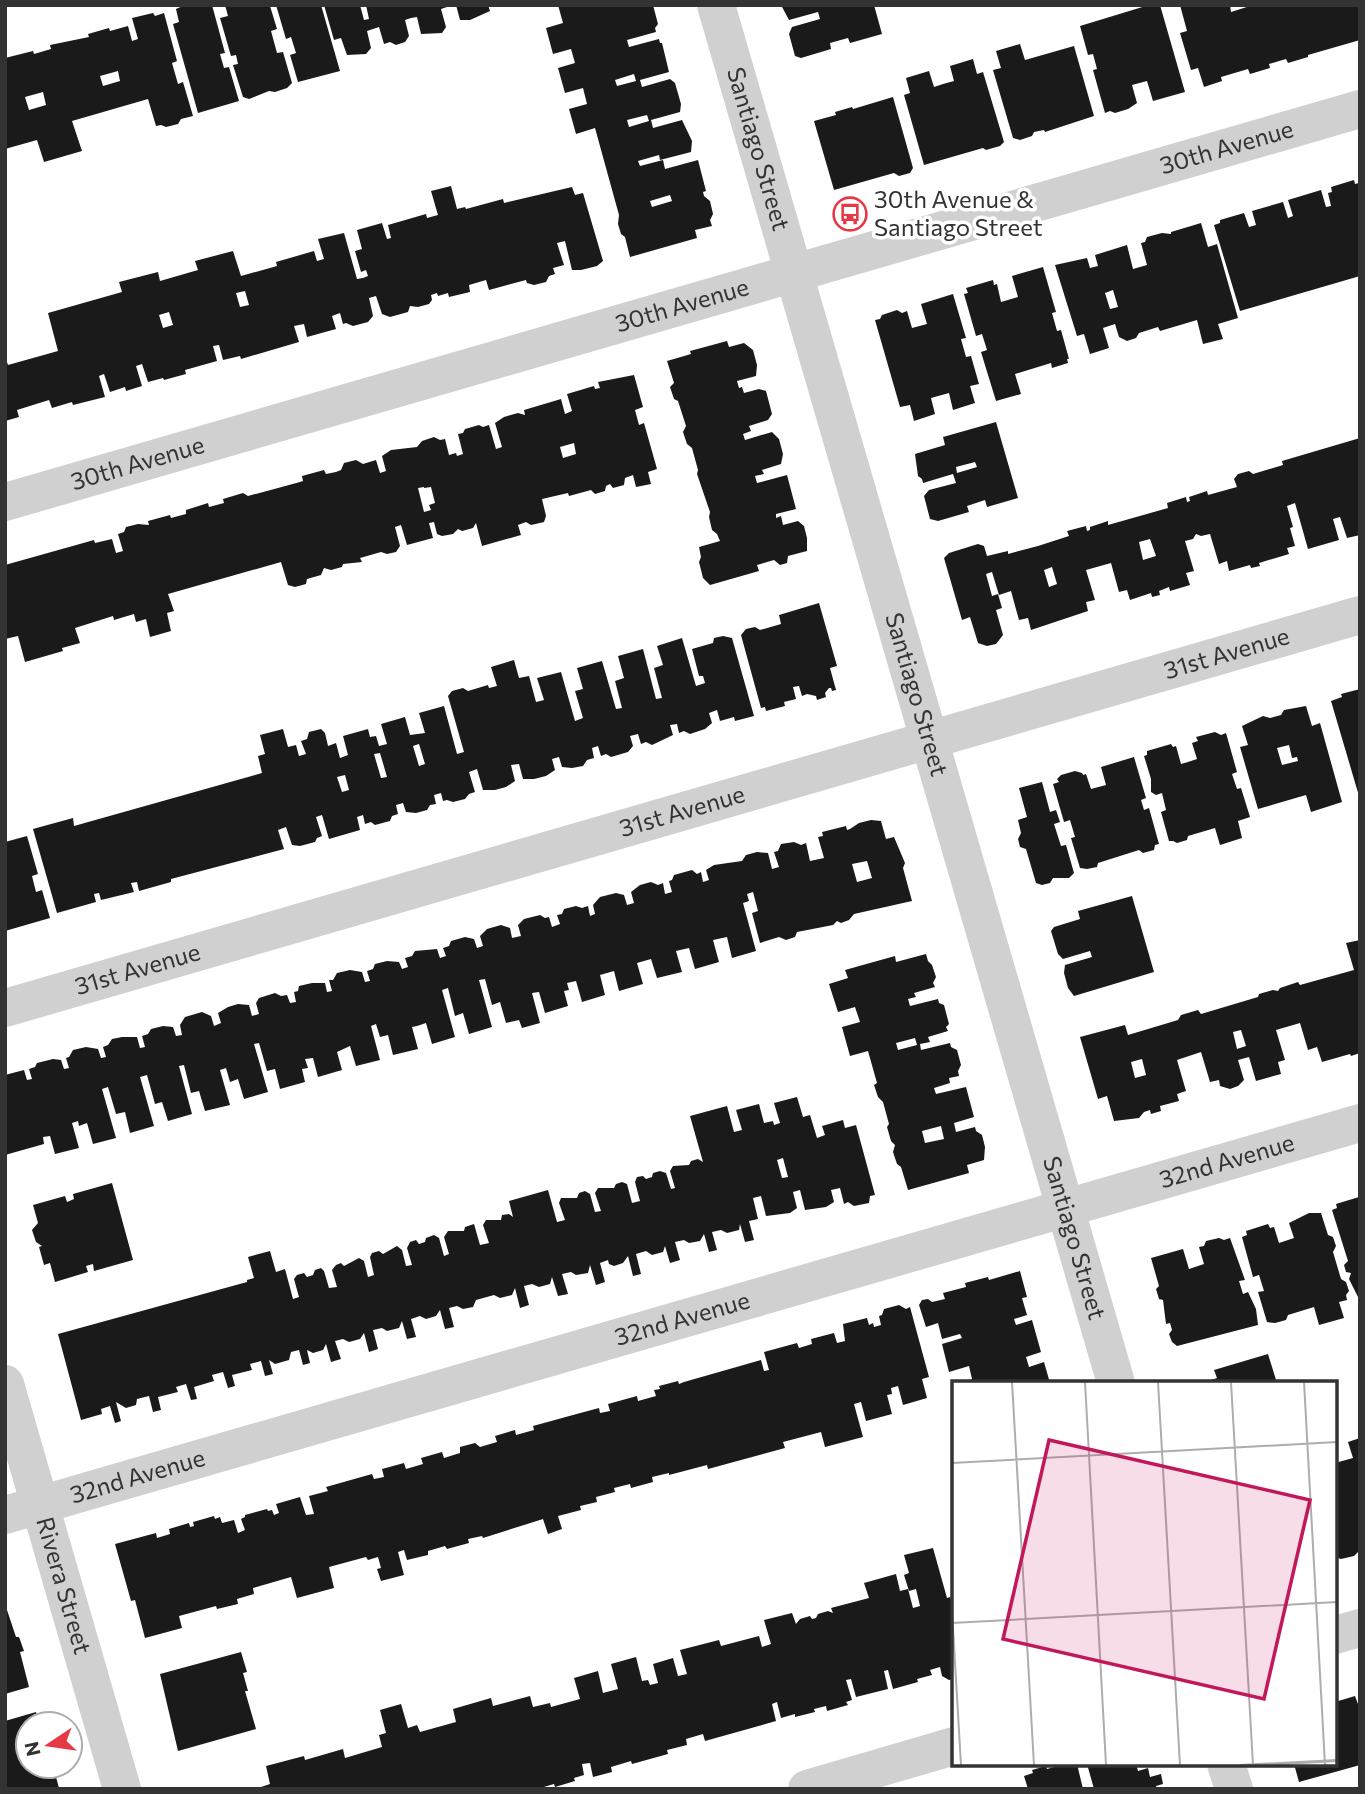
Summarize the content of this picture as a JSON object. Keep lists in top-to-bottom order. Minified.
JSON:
{"streets":{"street":["30th Avenue","Santiago Street","31st Avenue","32nd Avenue","Rivera Street"]},"crossings":[["30th Avenue","Santiago Street"],["Santiago Street","31st Avenue"],["Santiago Street","32nd Avenue"],["32nd Avenue","Rivera Street"]],"places":{"bus stop":["30th Avenue & Santiago Street"]},"north":"left"}
